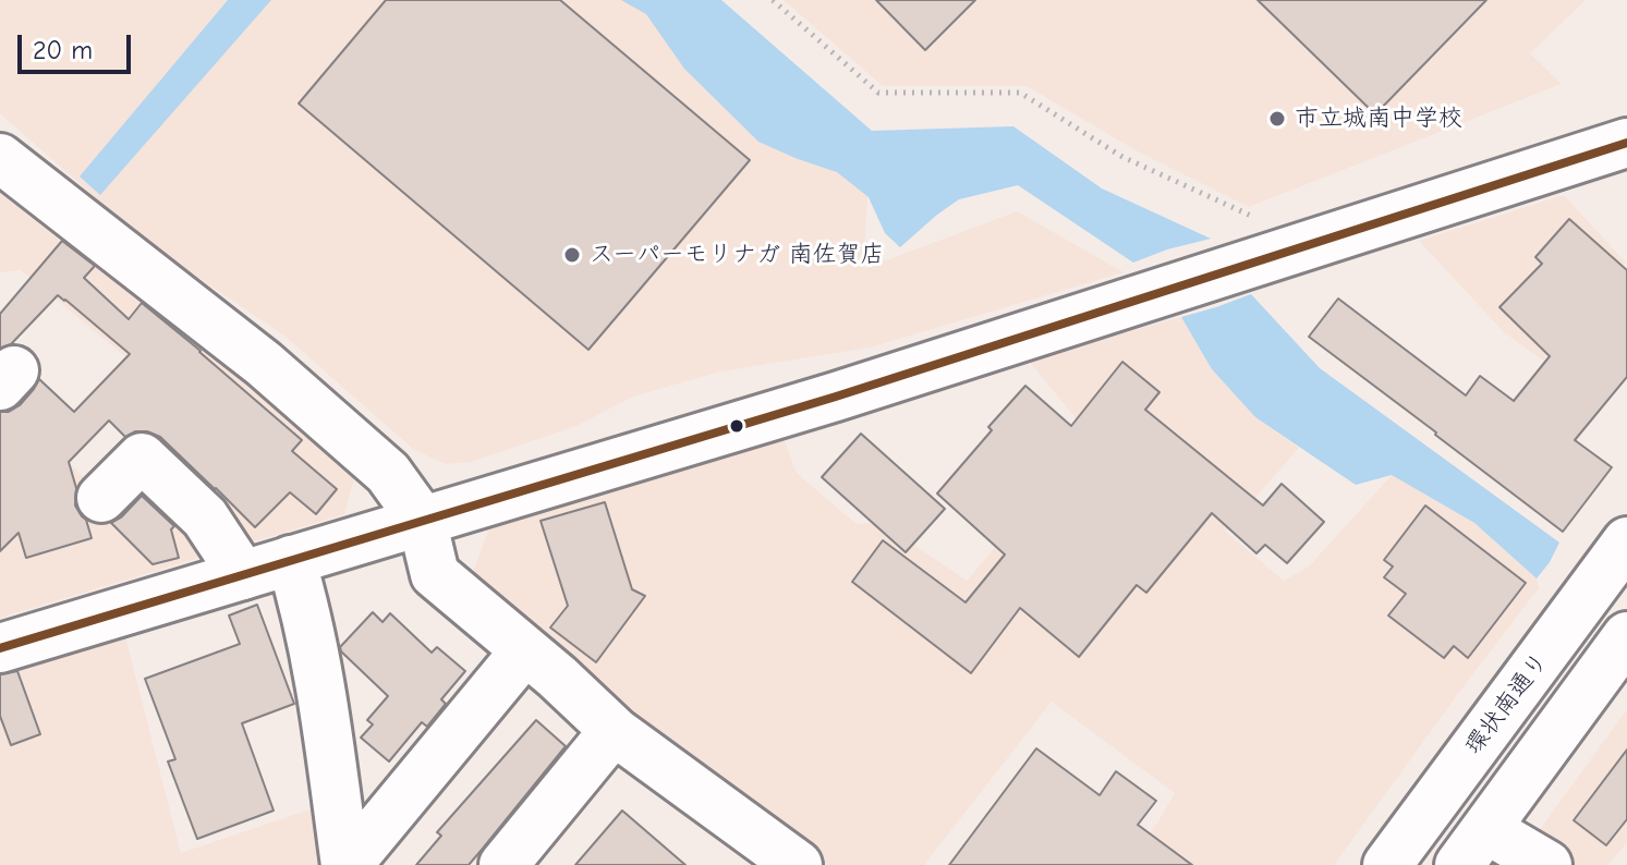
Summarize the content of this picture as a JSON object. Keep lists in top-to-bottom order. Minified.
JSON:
{"streets":{"main road":["環状南通り"]},"places":["市立城南中学校","スーパーモリナガ 南佐賀店"],"scale_bar":"20 m"}
